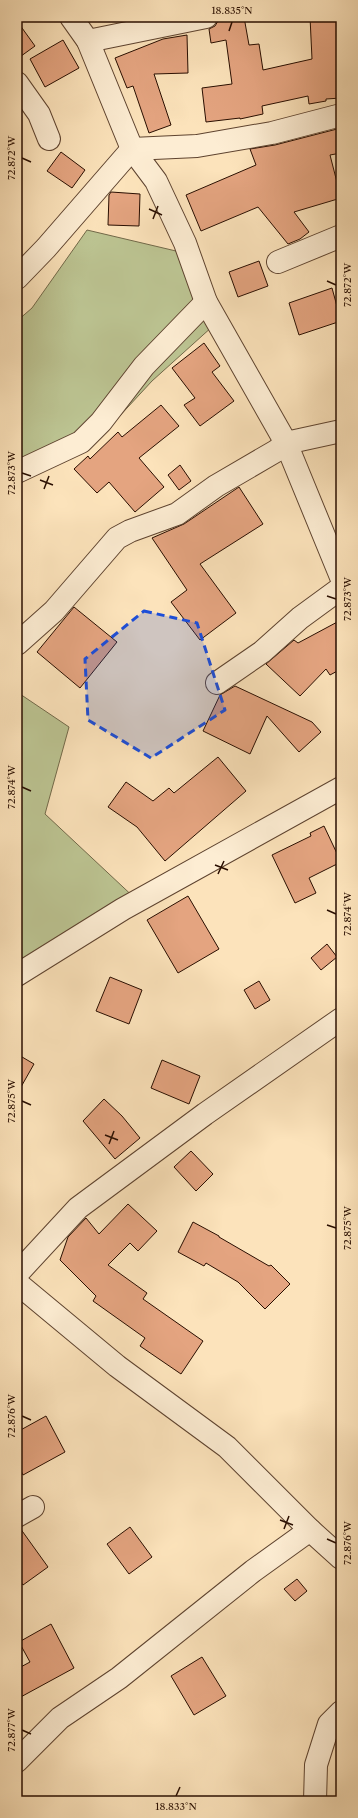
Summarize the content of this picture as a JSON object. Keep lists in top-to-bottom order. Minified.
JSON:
{"coordinates":["18.835°N","72.872°W","72.873°W","72.874°W","72.875°W","72.876°W","72.877°W","18.833°N"]}
